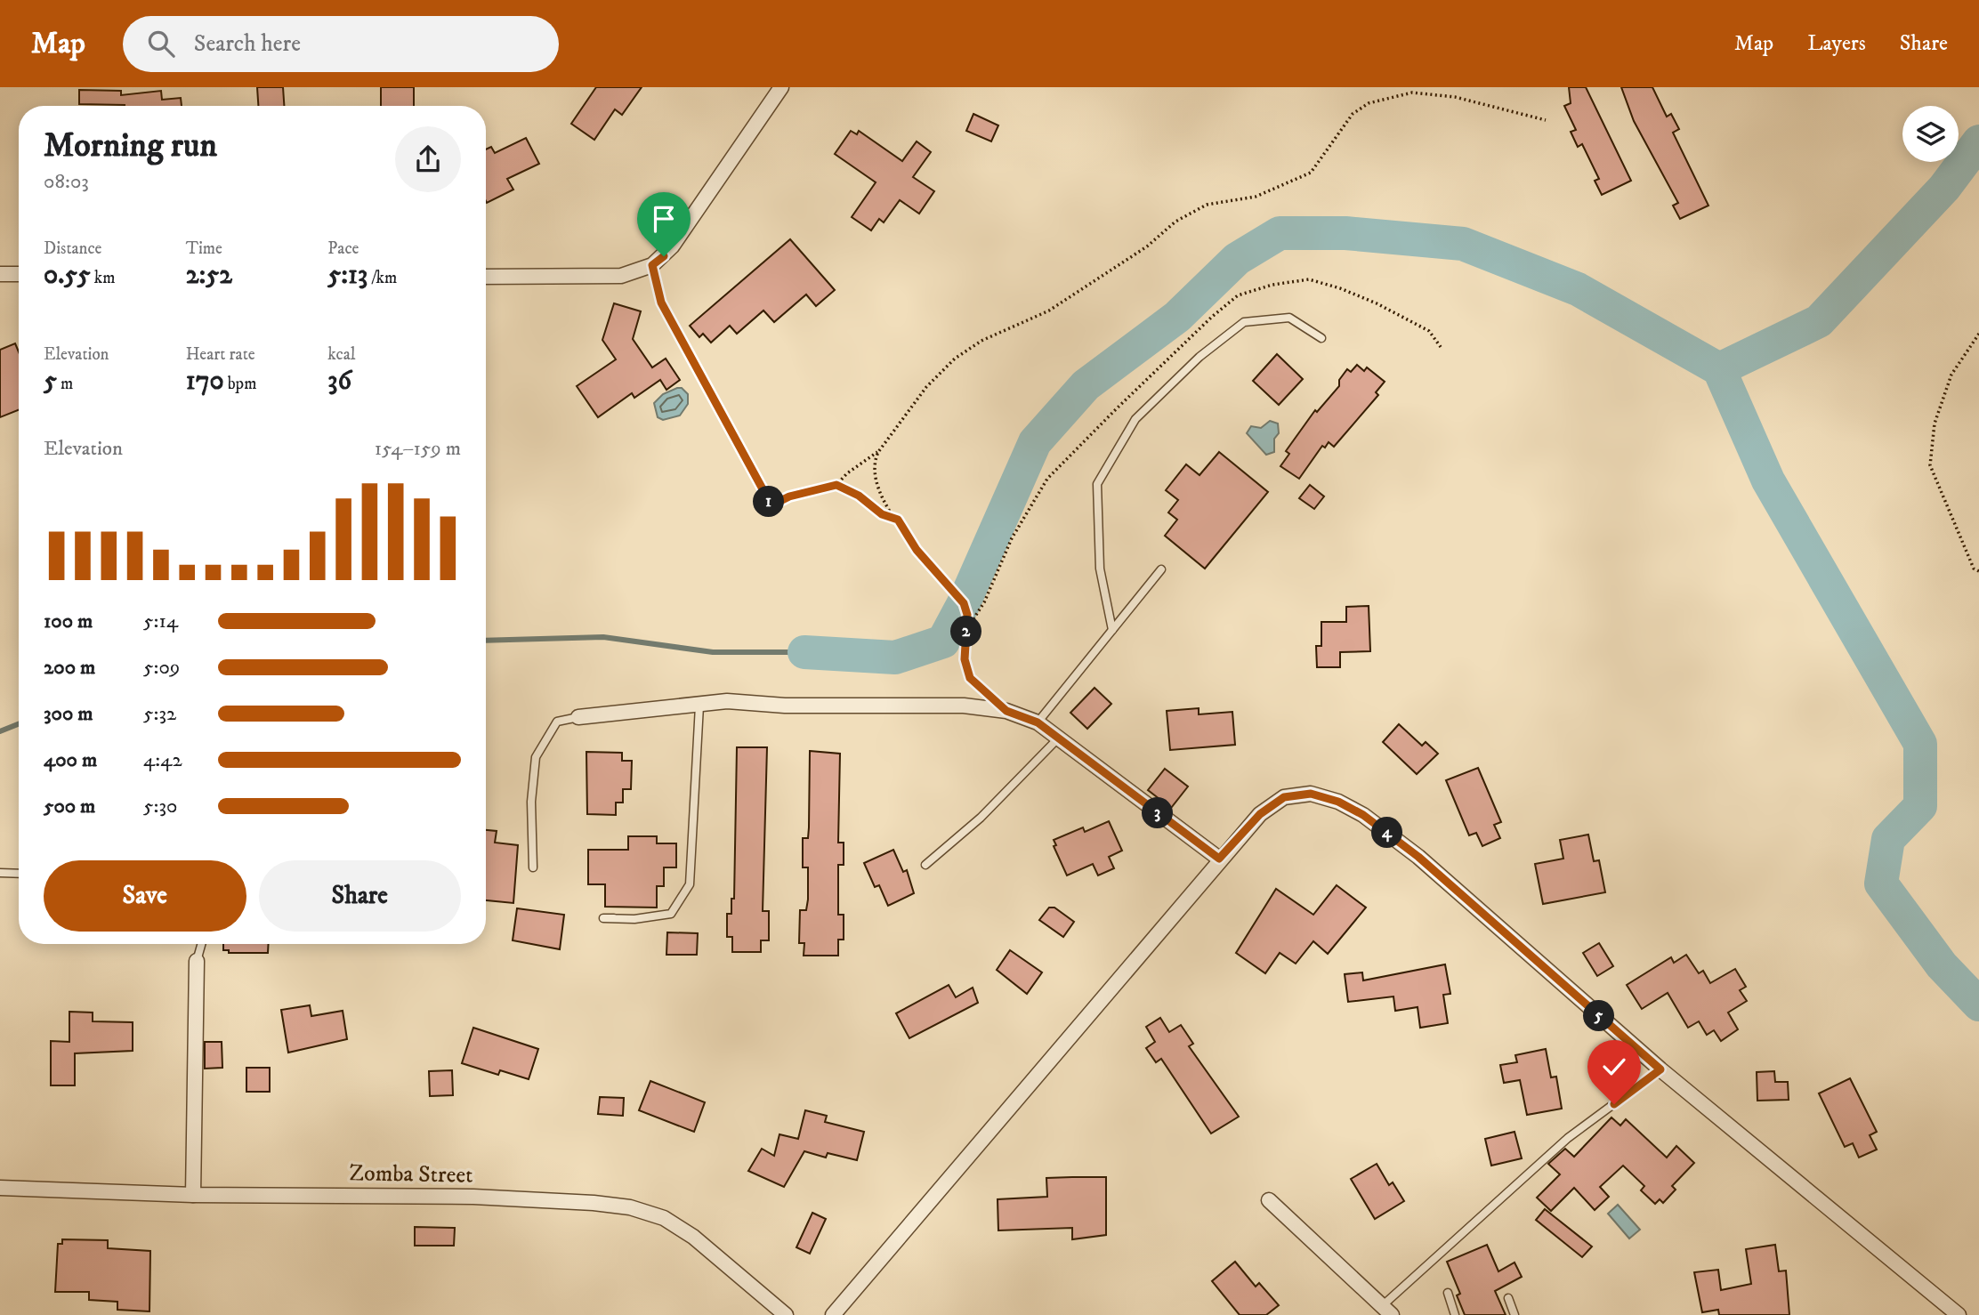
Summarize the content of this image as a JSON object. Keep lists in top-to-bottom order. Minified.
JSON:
{"streets":{"street":["Zomba Street"]},"page":{"header":"Map","search":"Search here","nav":["Map","Layers","Share"],"heading":["Morning run","08:03"],"stats":[["Distance","0.55 km"],["Time","2:52"],["Pace","5:13 /km"],["Elevation","5 m"],["Heart rate","170 bpm"],["kcal","36"]],"chart":["Elevation","154–159 m"],"pins":["1","2","3","4","5"],"list":[{"name":"100 m","note":"5:14"},{"name":"200 m","note":"5:09"},{"name":"300 m","note":"5:32"},{"name":"400 m","note":"4:42"},{"name":"500 m","note":"5:30"}],"buttons":["Save","Share"]}}
